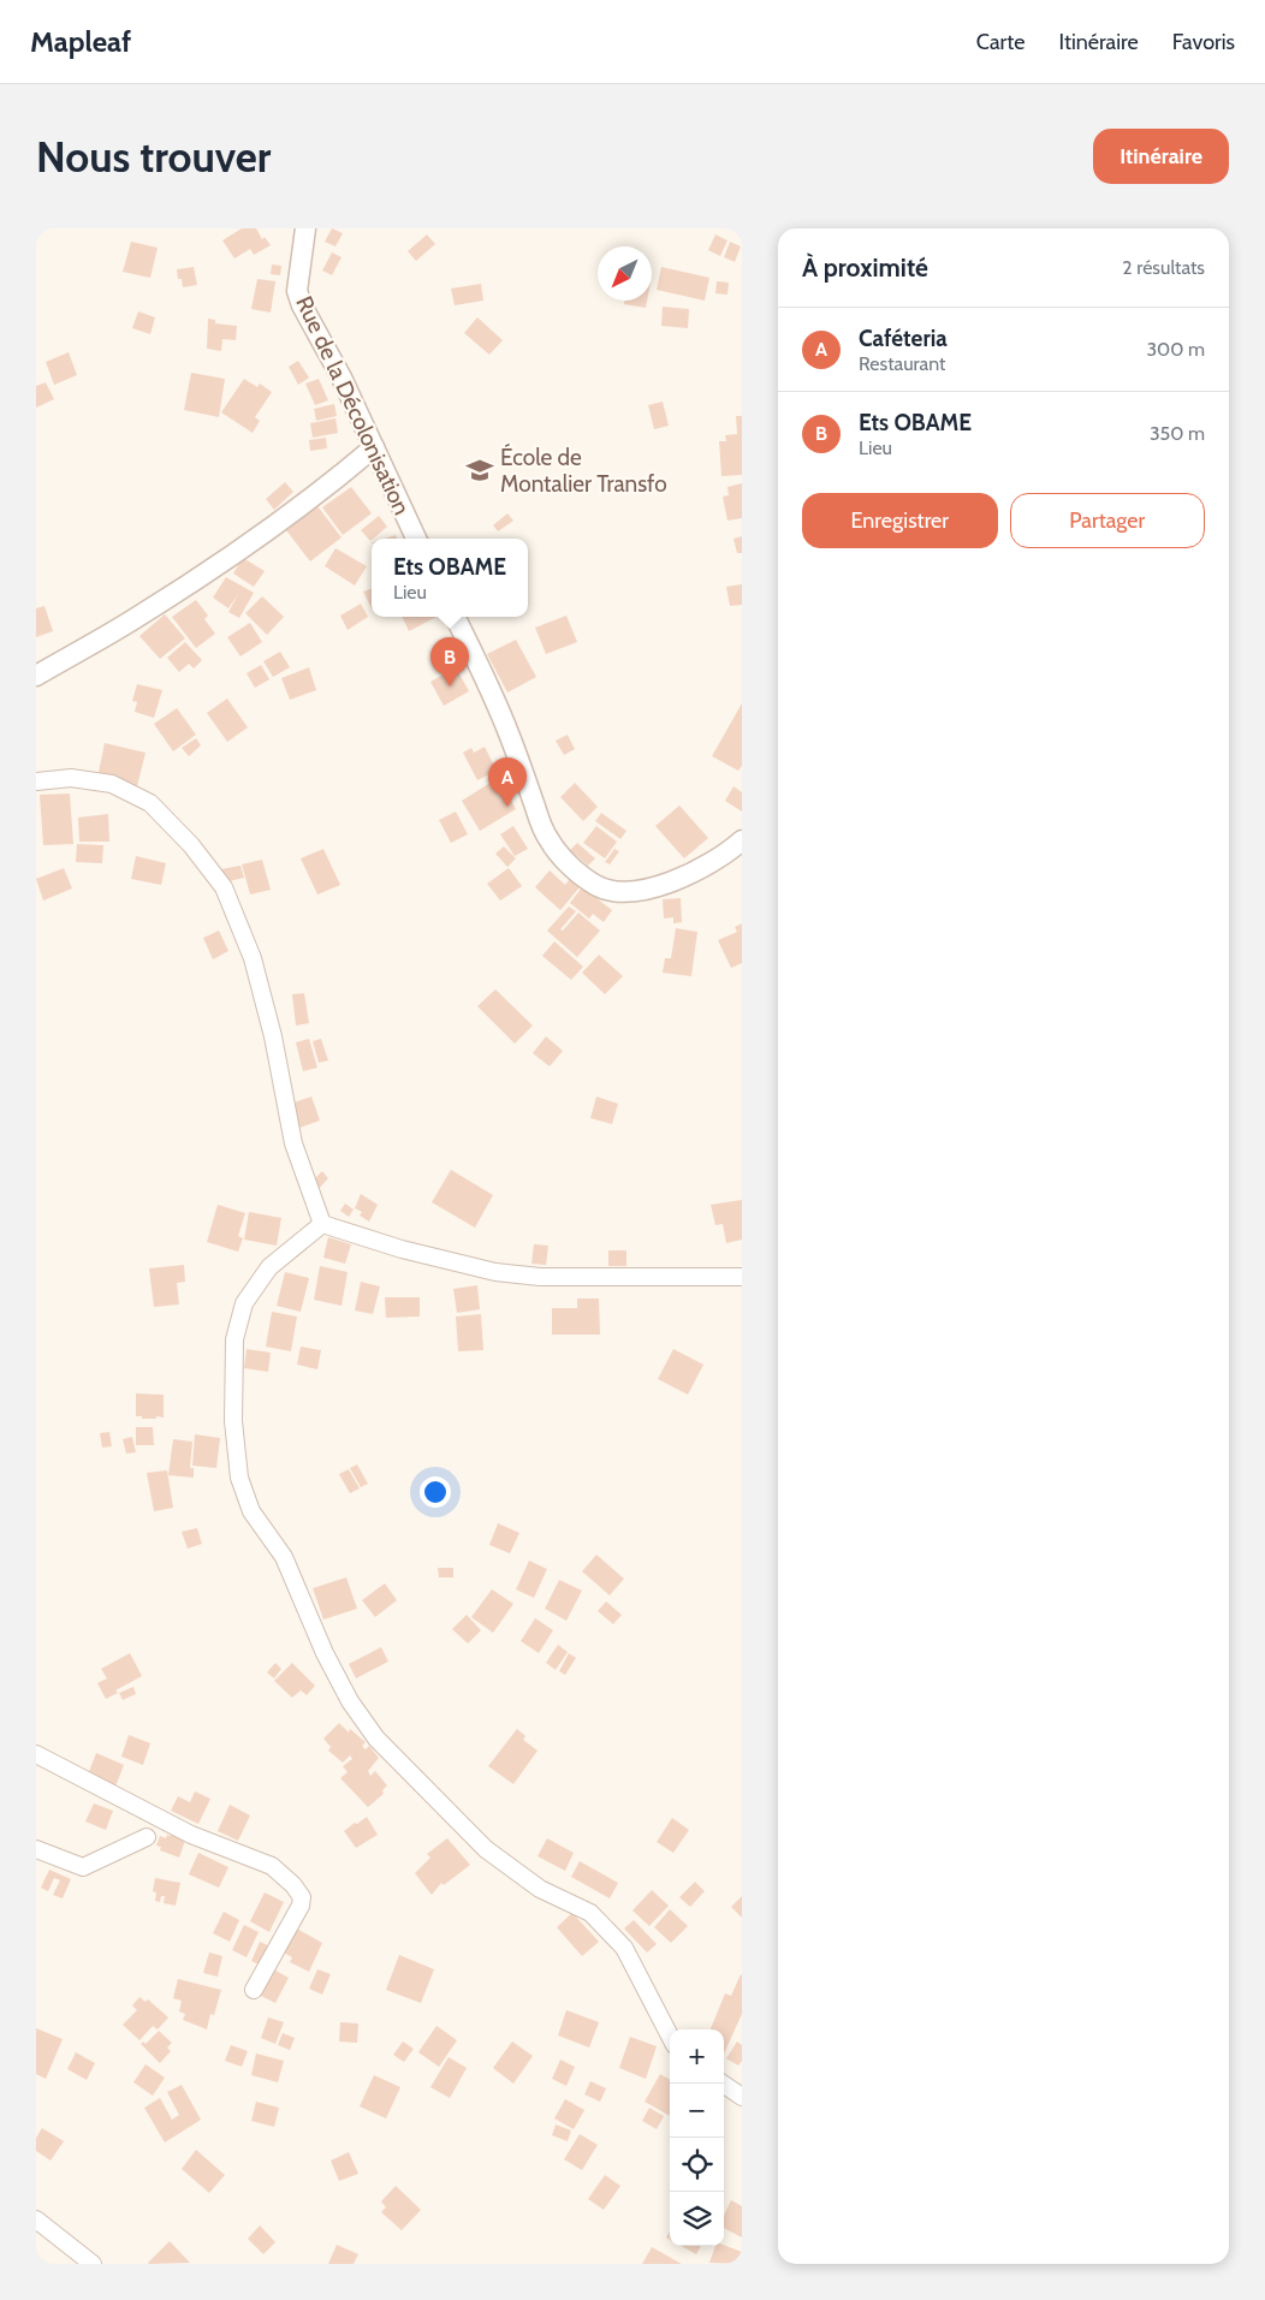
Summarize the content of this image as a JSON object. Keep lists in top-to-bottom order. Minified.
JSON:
{"streets":{"street":["Rue de la Décolonisation"]},"places":{"school or university":["École de Montalier Transfo"]},"north":"bottom left","page":{"header":"Mapleaf","nav":["Carte","Itinéraire","Favoris"],"buttons":["Itinéraire",["Enregistrer","Partager"]],"title":"Nous trouver","heading":["À proximité","2 résultats"],"list":[{"mark":"A","name":"Caféteria","note":"Restaurant","value":"300 m"},{"mark":"B","name":"Ets OBAME","note":"Lieu","value":"350 m"}],"popup":["Ets OBAME","Lieu"],"pins":["B","A"],"map_buttons":["+","−"]}}
